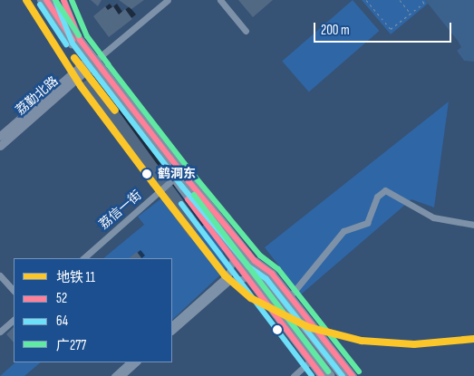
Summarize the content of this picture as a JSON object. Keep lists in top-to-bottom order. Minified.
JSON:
{"streets":{"main road":["荔勤北路"],"street":["荔信一街"]},"places":["鹤洞东"],"lines":["metro line 11","transit line 52","transit line 广277","transit line 64"],"legend":["地铁 11","52","64","广277"],"scale_bar":"200 m"}
